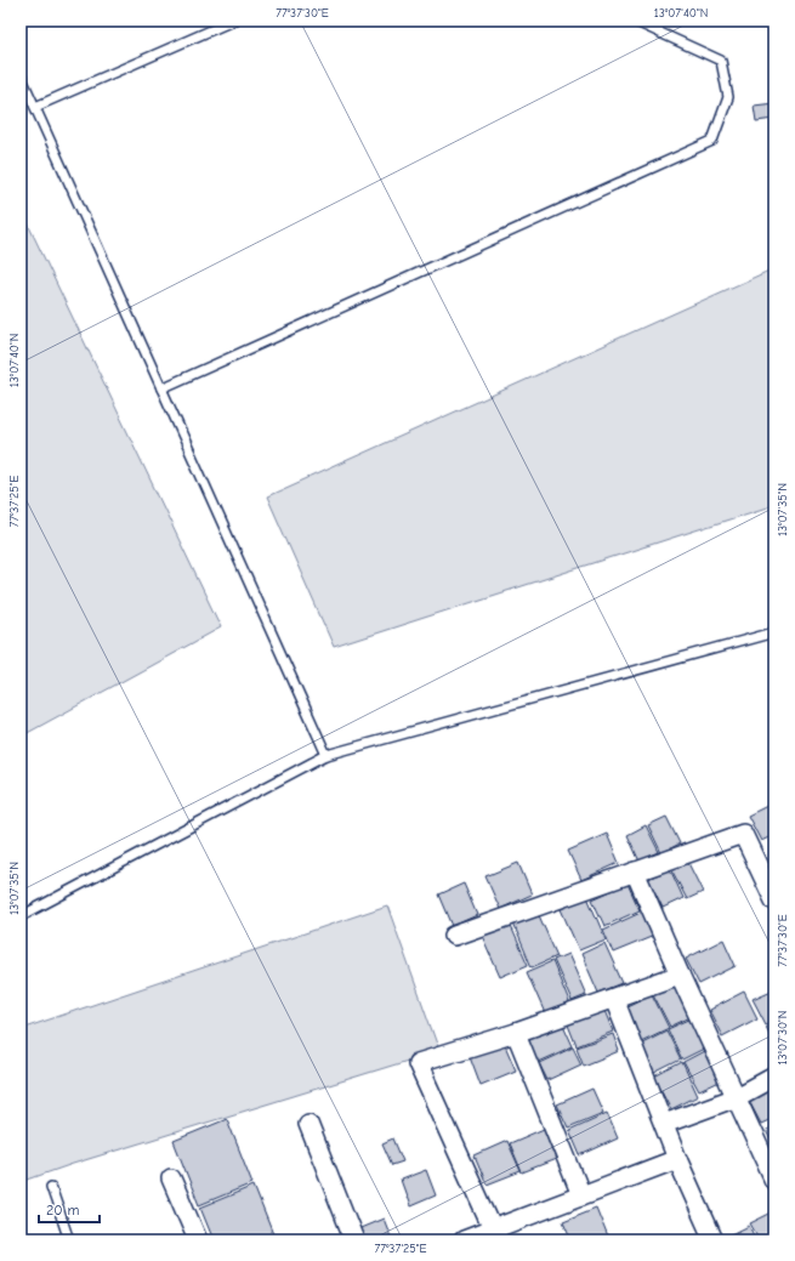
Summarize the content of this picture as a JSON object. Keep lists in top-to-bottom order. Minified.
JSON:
{"scale_bar":"20 m","coordinates":["77°37'30\"E","13°07'40\"N","77°37'25\"E","13°07'35\"N","13°07'30\"N"]}
